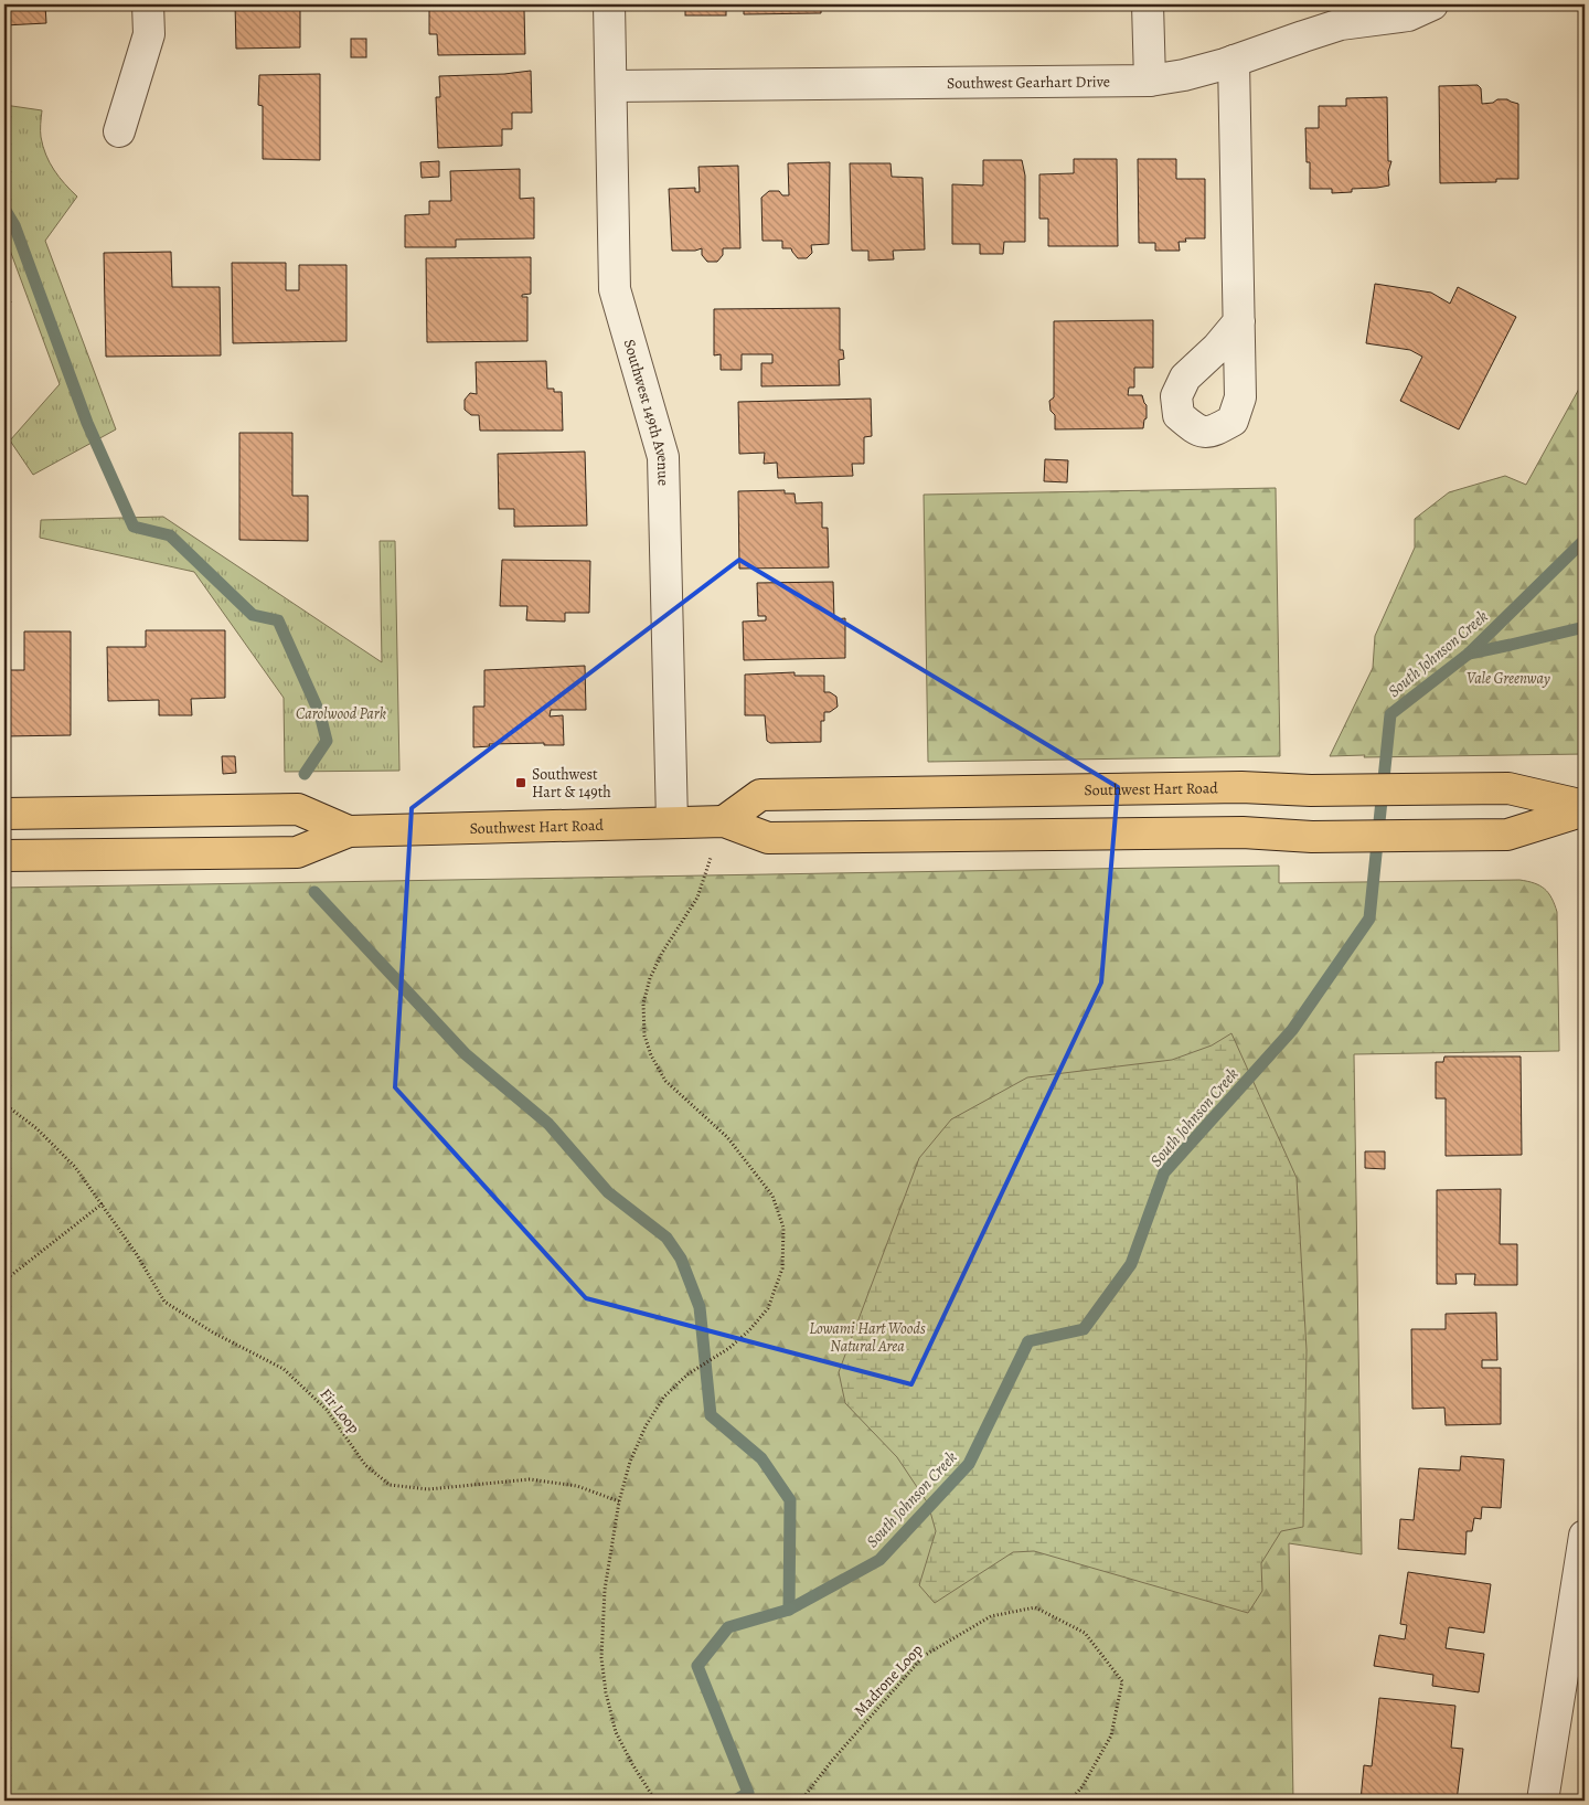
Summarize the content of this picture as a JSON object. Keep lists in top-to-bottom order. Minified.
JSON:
{"streets":{"main road":["Southwest Hart Road"],"street":["Southwest Gearhart Drive","Southwest 149th Avenue"],"path":["Fir Loop","Madrone Loop"]},"crossings":[["Southwest Gearhart Drive","Southwest 149th Avenue"],["Southwest 149th Avenue","Southwest Hart Road"]],"water":["South Johnson Creek"],"parks":["Vale Greenway","Carolwood Park","Lowami Hart Woods Natural Area"],"places":{"transit":["Southwest Hart & 149th"]}}
